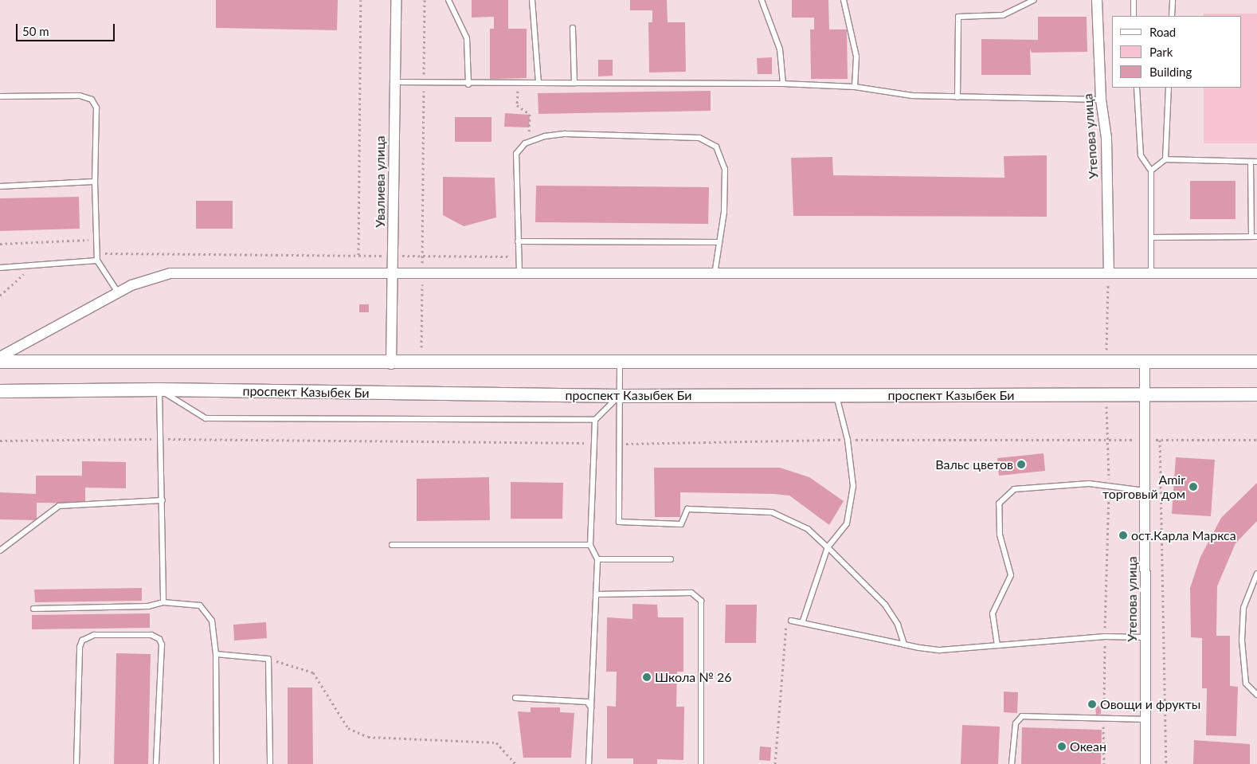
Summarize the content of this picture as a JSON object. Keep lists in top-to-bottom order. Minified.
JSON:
{"streets":{"street":["Утепова улица","Увалиева улица","проспект Казыбек Би"]},"crossings":[["Утепова улица","проспект Казыбек Би"]],"places":["Вальс цветов","Amir торговый дом","ост.Карла Маркса","Школа № 26","Овощи и фрукты","Океан"],"legend":["Road","Park","Building"],"scale_bar":"50 m"}
